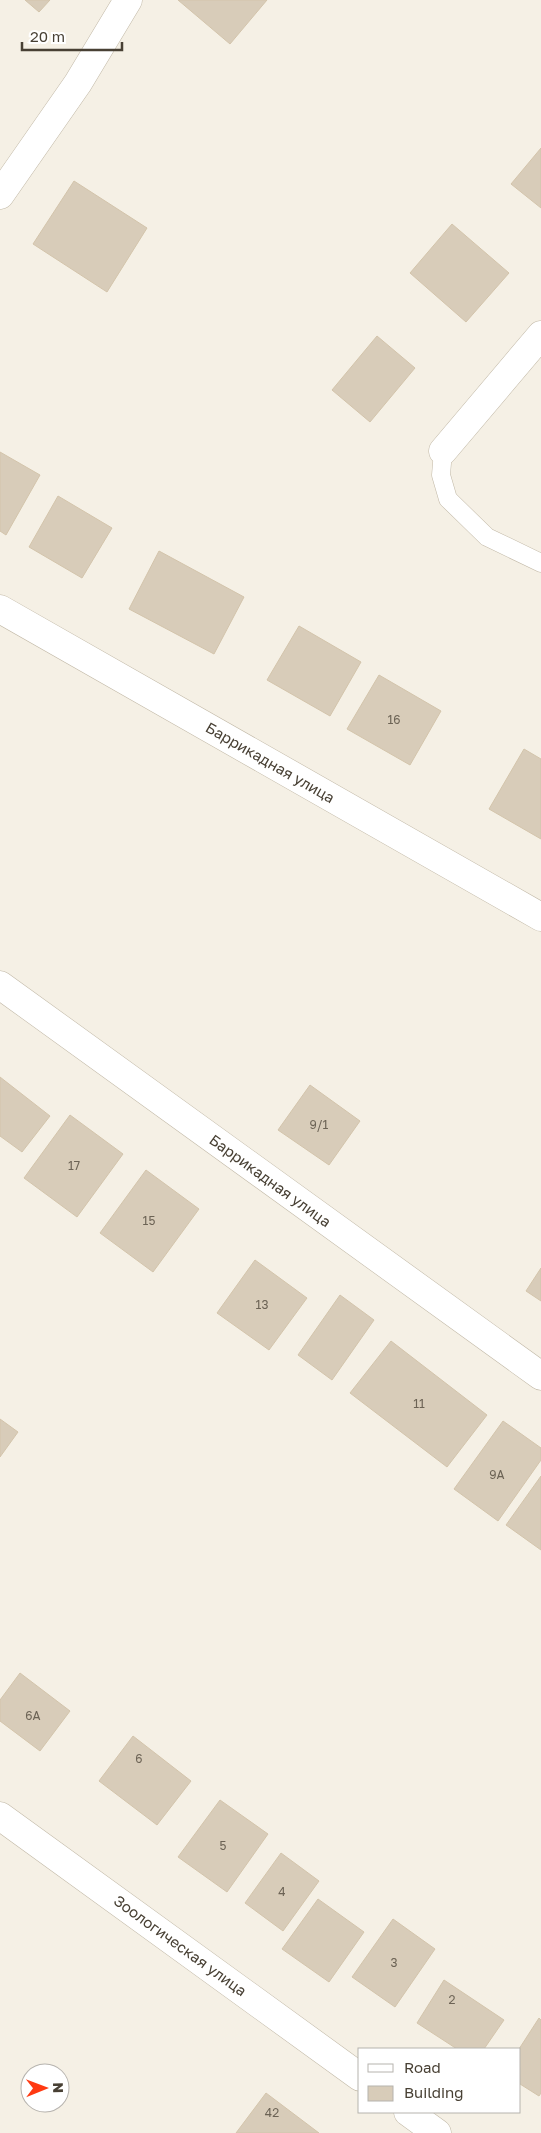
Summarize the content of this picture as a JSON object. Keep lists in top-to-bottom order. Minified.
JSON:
{"streets":{"street":["Баррикадная улица","Зоологическая улица"]},"house_numbers":["16","9/1","17","15","13","11","9А","6А","6","5","4","3","2","42"],"legend":["Road","Building"],"scale_bar":"20 m","north":"right"}
